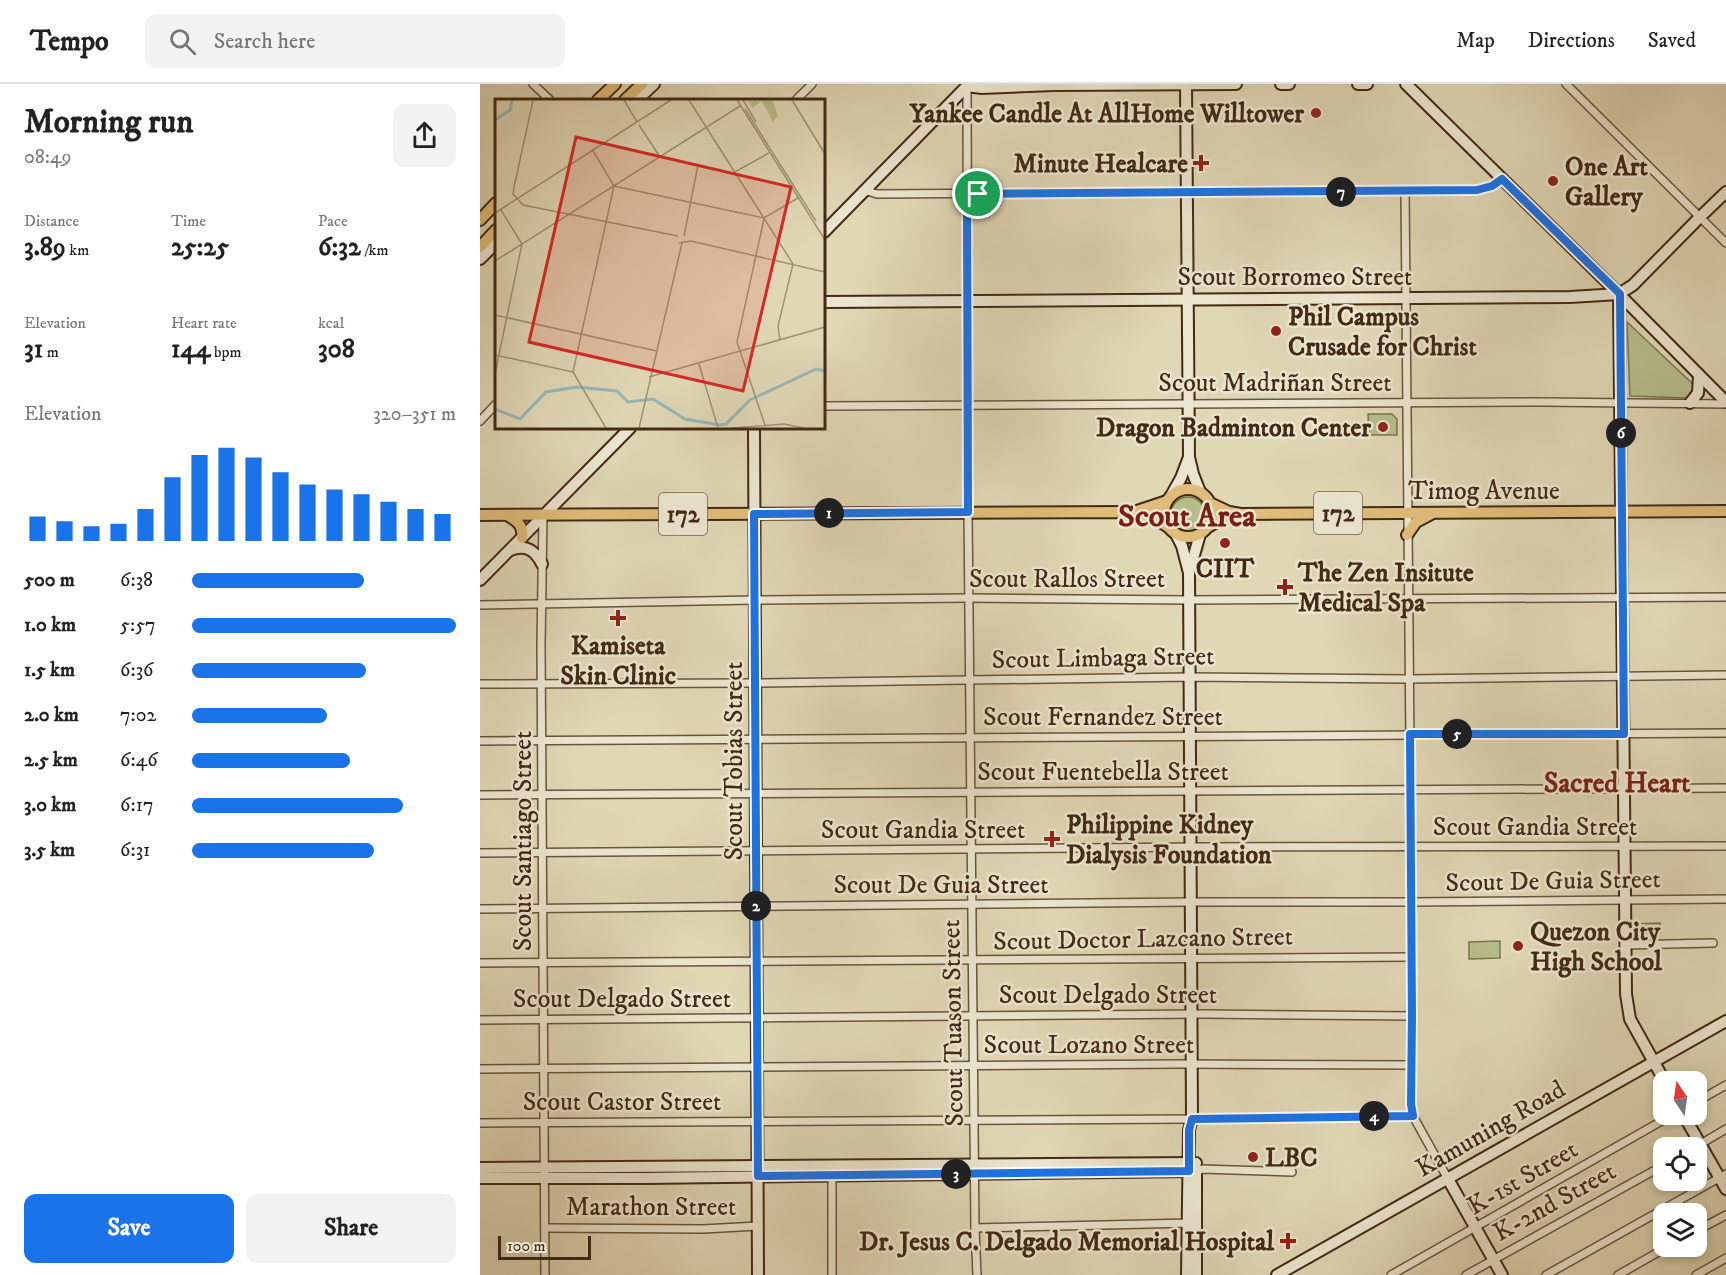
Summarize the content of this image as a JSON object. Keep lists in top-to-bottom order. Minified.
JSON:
{"streets":{"main road":["Timog Avenue","172"],"street":["Scout Borromeo Street","Scout Madriñan Street","Scout Rallos Street","Scout Limbaga Street","Scout Fernandez Street","Scout Tobias Street","Scout Fuentebella Street","Scout Gandia Street","Scout Santiago Street","Scout De Guia Street","Scout Doctor Lazcano Street","Scout Delgado Street","Scout Tuason Street","Scout Lozano Street","Scout Castor Street","Kamuning Road","K-1st Street","K-2nd Street","Marathon Street"]},"crossings":[["Scout Borromeo Street","Scout Tuason Street"],["Scout Madriñan Street","Scout Tuason Street"],["Timog Avenue","172"],["172","Scout Tobias Street"],["172","Scout Santiago Street"],["172","Scout Tuason Street"],["Scout Rallos Street","Scout Tobias Street"],["Scout Rallos Street","Scout Santiago Street"],["Scout Rallos Street","Scout Tuason Street"],["Scout Limbaga Street","Scout Tobias Street"],["Scout Limbaga Street","Scout Santiago Street"],["Scout Limbaga Street","Scout Tuason Street"],["Scout Fernandez Street","Scout Tobias Street"],["Scout Fernandez Street","Scout Santiago Street"],["Scout Fernandez Street","Scout Tuason Street"],["Scout Tobias Street","Scout Fuentebella Street"],["Scout Tobias Street","Scout Gandia Street"],["Scout Tobias Street","Scout De Guia Street"],["Scout Tobias Street","Scout Doctor Lazcano Street"],["Scout Tobias Street","Scout Delgado Street"],["Scout Tobias Street","Scout Lozano Street"],["Scout Tobias Street","Scout Castor Street"],["Scout Tobias Street","Marathon Street"],["Scout Fuentebella Street","Scout Santiago Street"],["Scout Fuentebella Street","Scout Tuason Street"],["Scout Gandia Street","Scout Santiago Street"],["Scout Gandia Street","Scout Tuason Street"],["Scout Santiago Street","Scout De Guia Street"],["Scout Santiago Street","Scout Doctor Lazcano Street"],["Scout Santiago Street","Scout Delgado Street"],["Scout Santiago Street","Scout Lozano Street"],["Scout Santiago Street","Scout Castor Street"],["Scout Santiago Street","Marathon Street"],["Scout De Guia Street","Scout Tuason Street"],["Scout Doctor Lazcano Street","Scout Tuason Street"],["Scout Delgado Street","Scout Tuason Street"],["Scout Tuason Street","Scout Lozano Street"],["Scout Tuason Street","Scout Castor Street"]],"districts":["Scout Area","Sacred Heart"],"places":{"other":["Yankee Candle At AllHome Willtower","One Art Gallery","Phil Campus Crusade for Christ","Dragon Badminton Center","CIIT","Quezon City High School","LBC"],"health":["Minute Healcare","The Zen Insitute Medical Spa","Kamiseta Skin Clinic","Philippine Kidney Dialysis Foundation","Dr. Jesus C. Delgado Memorial Hospital"]},"scale_bar":"100 m","north":"top","page":{"header":"Tempo","search":"Search here","nav":["Map","Directions","Saved"],"heading":["Morning run","08:49"],"pins":["7","6","1","5","2","4","3"],"stats":[["Distance","3.89 km"],["Time","25:25"],["Pace","6:32 /km"],["Elevation","31 m"],["Heart rate","144 bpm"],["kcal","308"]],"chart":["Elevation","320–351 m"],"list":[{"name":"500 m","note":"6:38"},{"name":"1.0 km","note":"5:57"},{"name":"1.5 km","note":"6:36"},{"name":"2.0 km","note":"7:02"},{"name":"2.5 km","note":"6:46"},{"name":"3.0 km","note":"6:17"},{"name":"3.5 km","note":"6:31"}],"buttons":["Save","Share"],"scale":"100 m"}}
